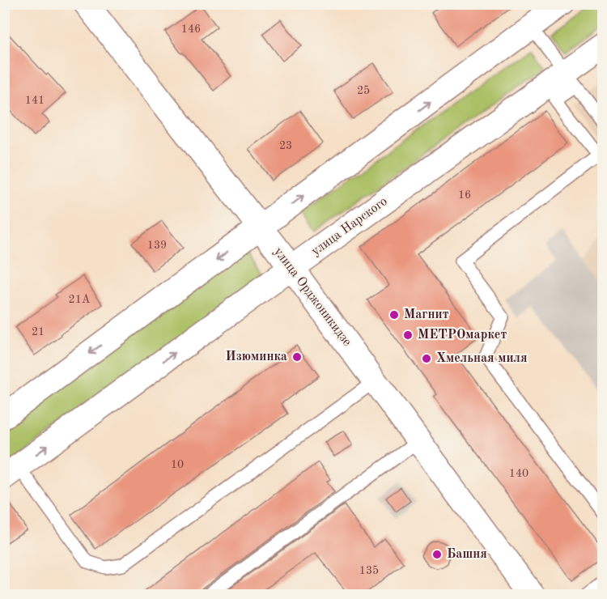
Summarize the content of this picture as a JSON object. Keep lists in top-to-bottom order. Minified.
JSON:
{"streets":{"street":["улица Нарского","улица Орджоникидзе"]},"crossings":[["улица Нарского","улица Орджоникидзе"]],"places":["Магнит","МЕТРОмаркет","Изюминка","Хмельная миля","Башня"],"house_numbers":["146","25","141","23","16","139","21А","21","10","140","135"]}
